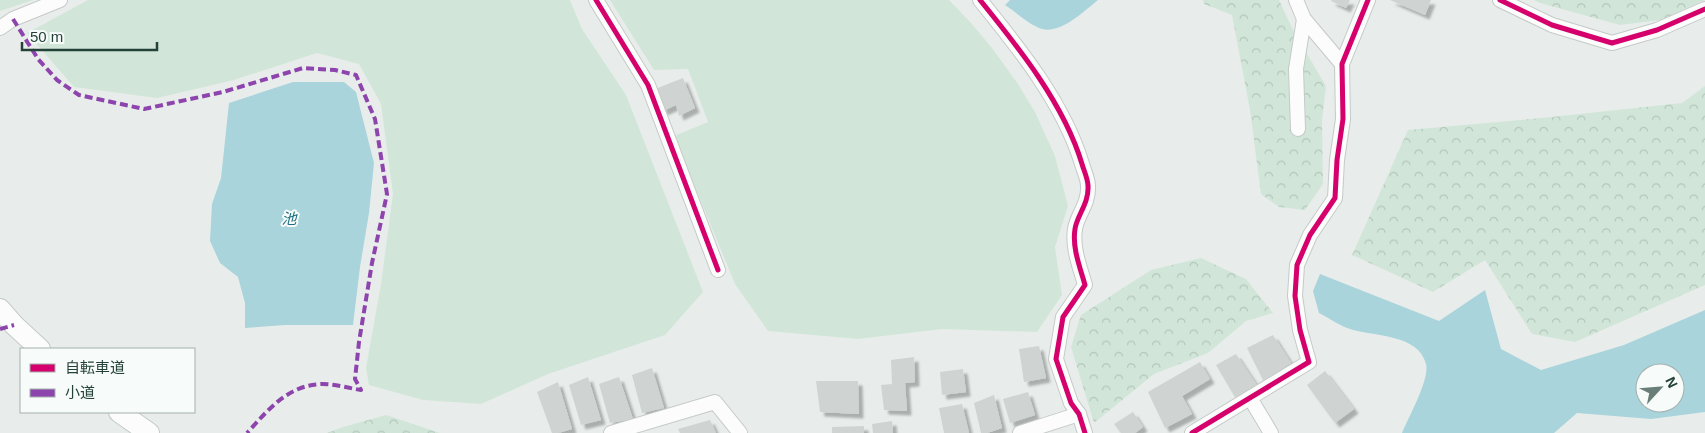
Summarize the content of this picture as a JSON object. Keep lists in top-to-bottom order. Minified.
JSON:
{"water":["池"],"legend":["自転車道","小道"],"scale_bar":"50 m","north":"top right"}
